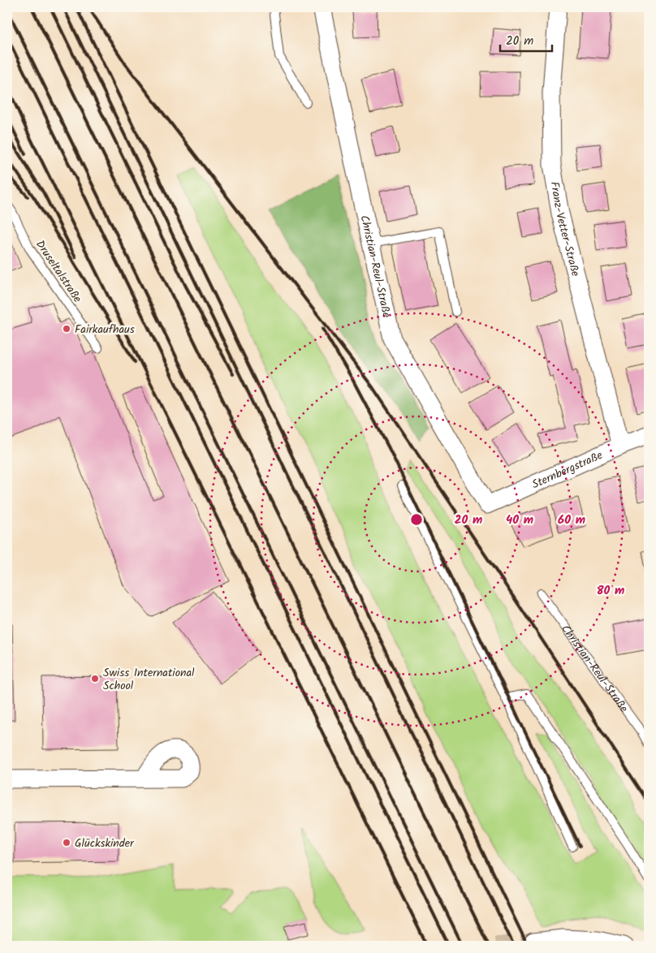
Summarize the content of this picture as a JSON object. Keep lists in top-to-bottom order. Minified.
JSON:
{"streets":{"street":["Franz-Vetter-Straße","Christian-Reul-Straße","Sternbergstraße"],"lane":["Druseltalstraße"]},"crossings":[["Franz-Vetter-Straße","Sternbergstraße"],["Christian-Reul-Straße","Sternbergstraße"]],"places":["Fairkaufhaus","Swiss International School","Glückskinder"],"scale_bar":"20 m","rings":["20 m","40 m","60 m","80 m"]}
